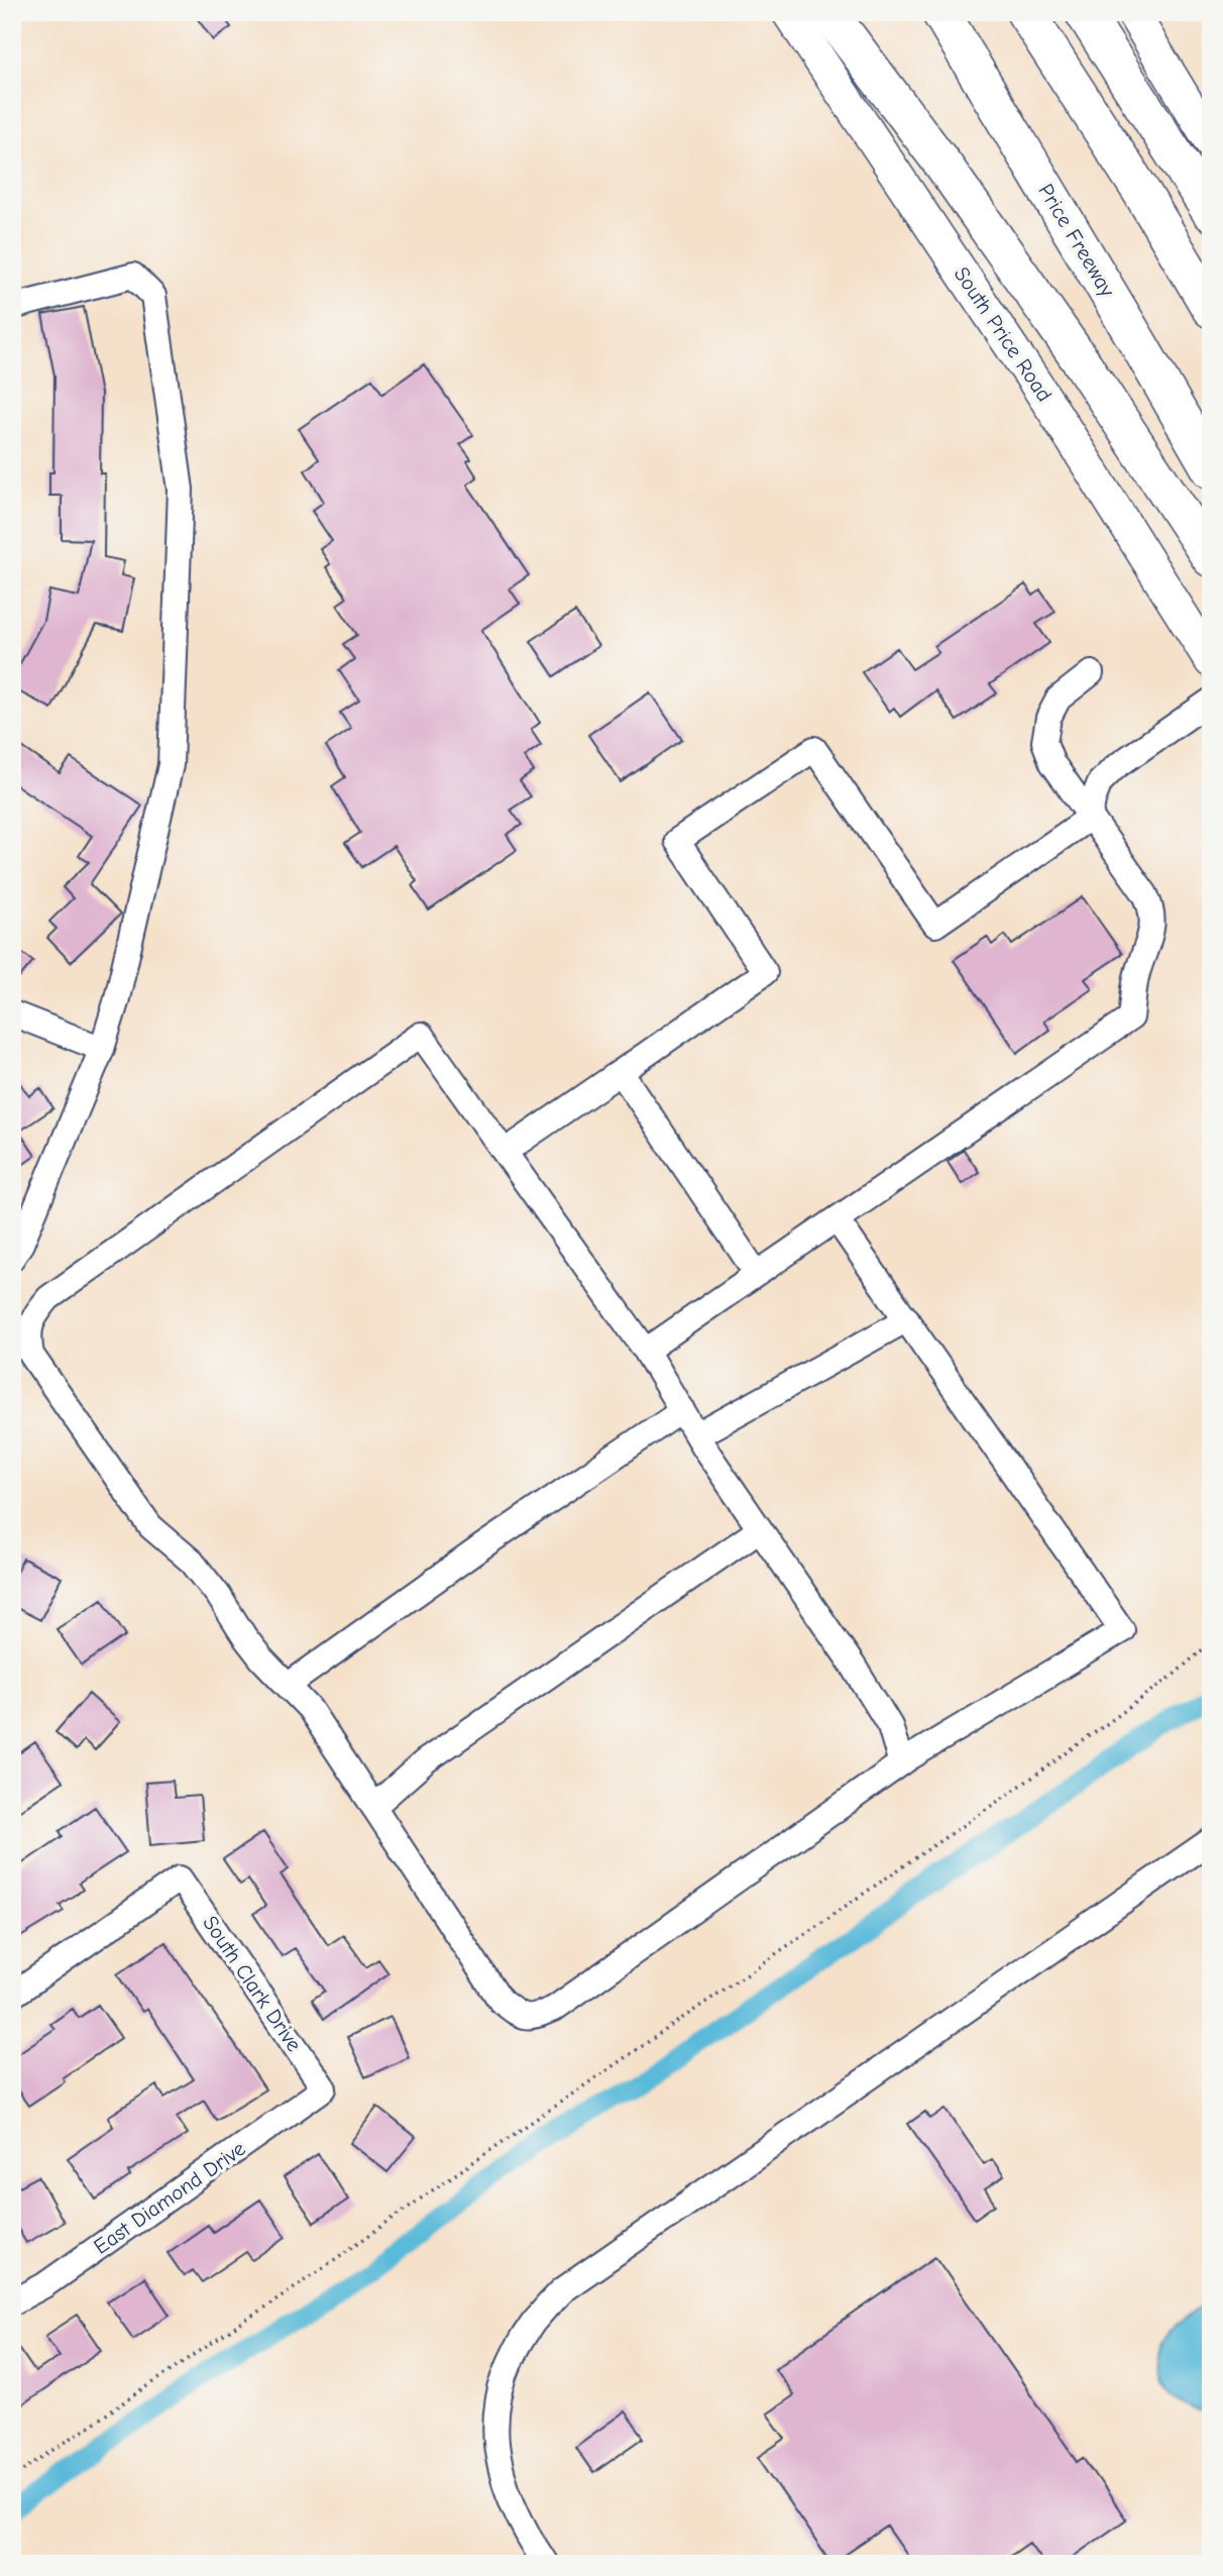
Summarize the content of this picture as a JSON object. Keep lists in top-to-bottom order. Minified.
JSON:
{"streets":{"highway":["Price Freeway"],"main road":["South Price Road"],"street":["South Clark Drive","East Diamond Drive"]},"crossings":[["South Clark Drive","East Diamond Drive"]]}
